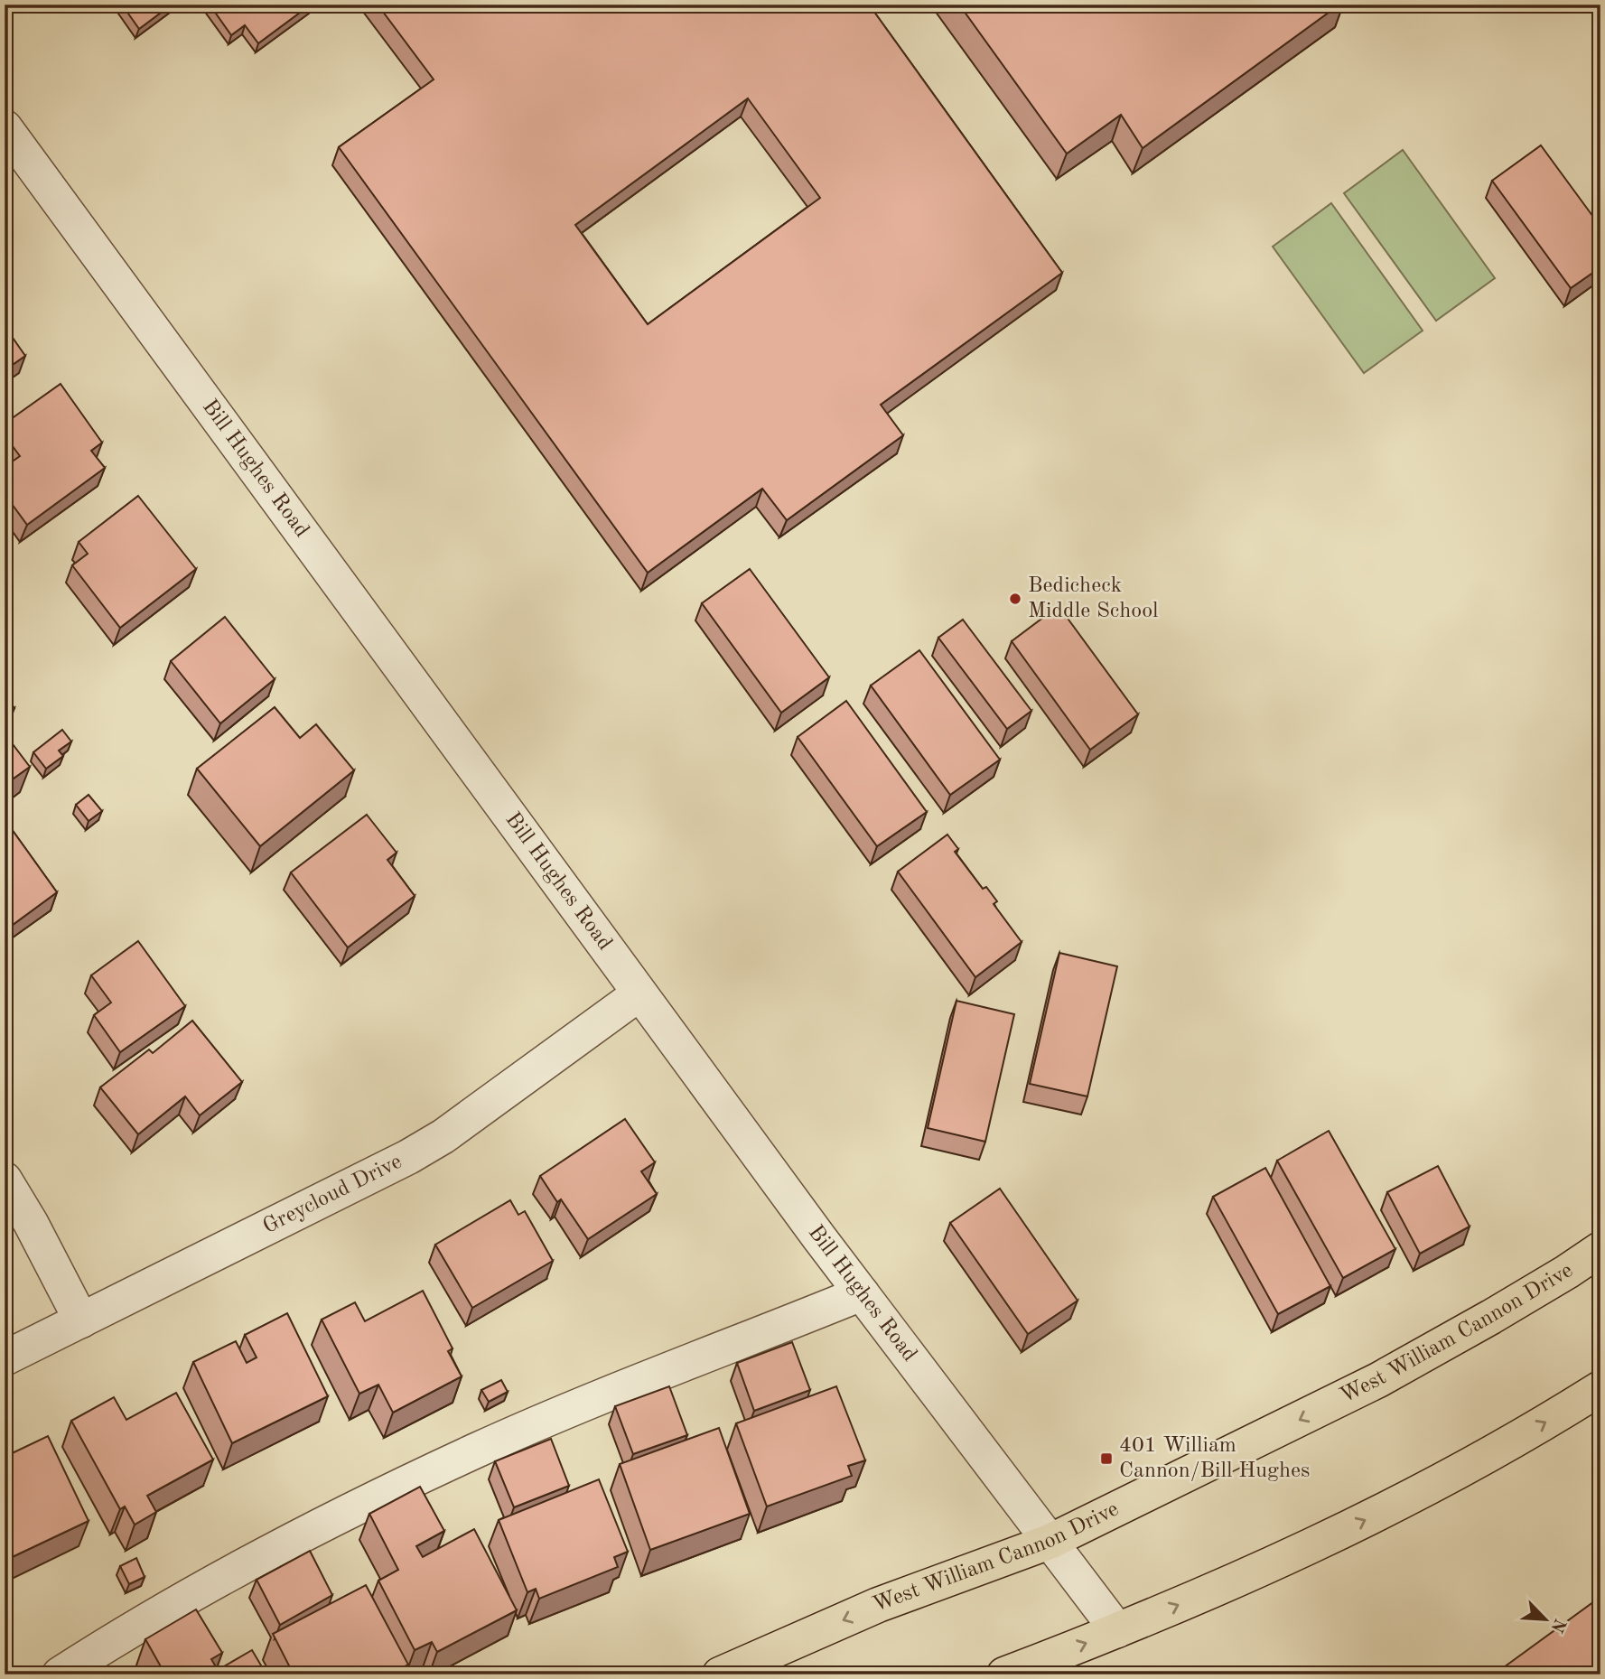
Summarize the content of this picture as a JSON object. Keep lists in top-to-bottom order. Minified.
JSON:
{"streets":{"main road":["West William Cannon Drive"],"street":["Bill Hughes Road","Greycloud Drive"]},"crossings":[["Bill Hughes Road","Greycloud Drive"],["Bill Hughes Road","West William Cannon Drive"]],"places":{"other":["Bedicheck Middle School"],"transit":["401 William Cannon/Bill Hughes"]},"north":"bottom right"}
